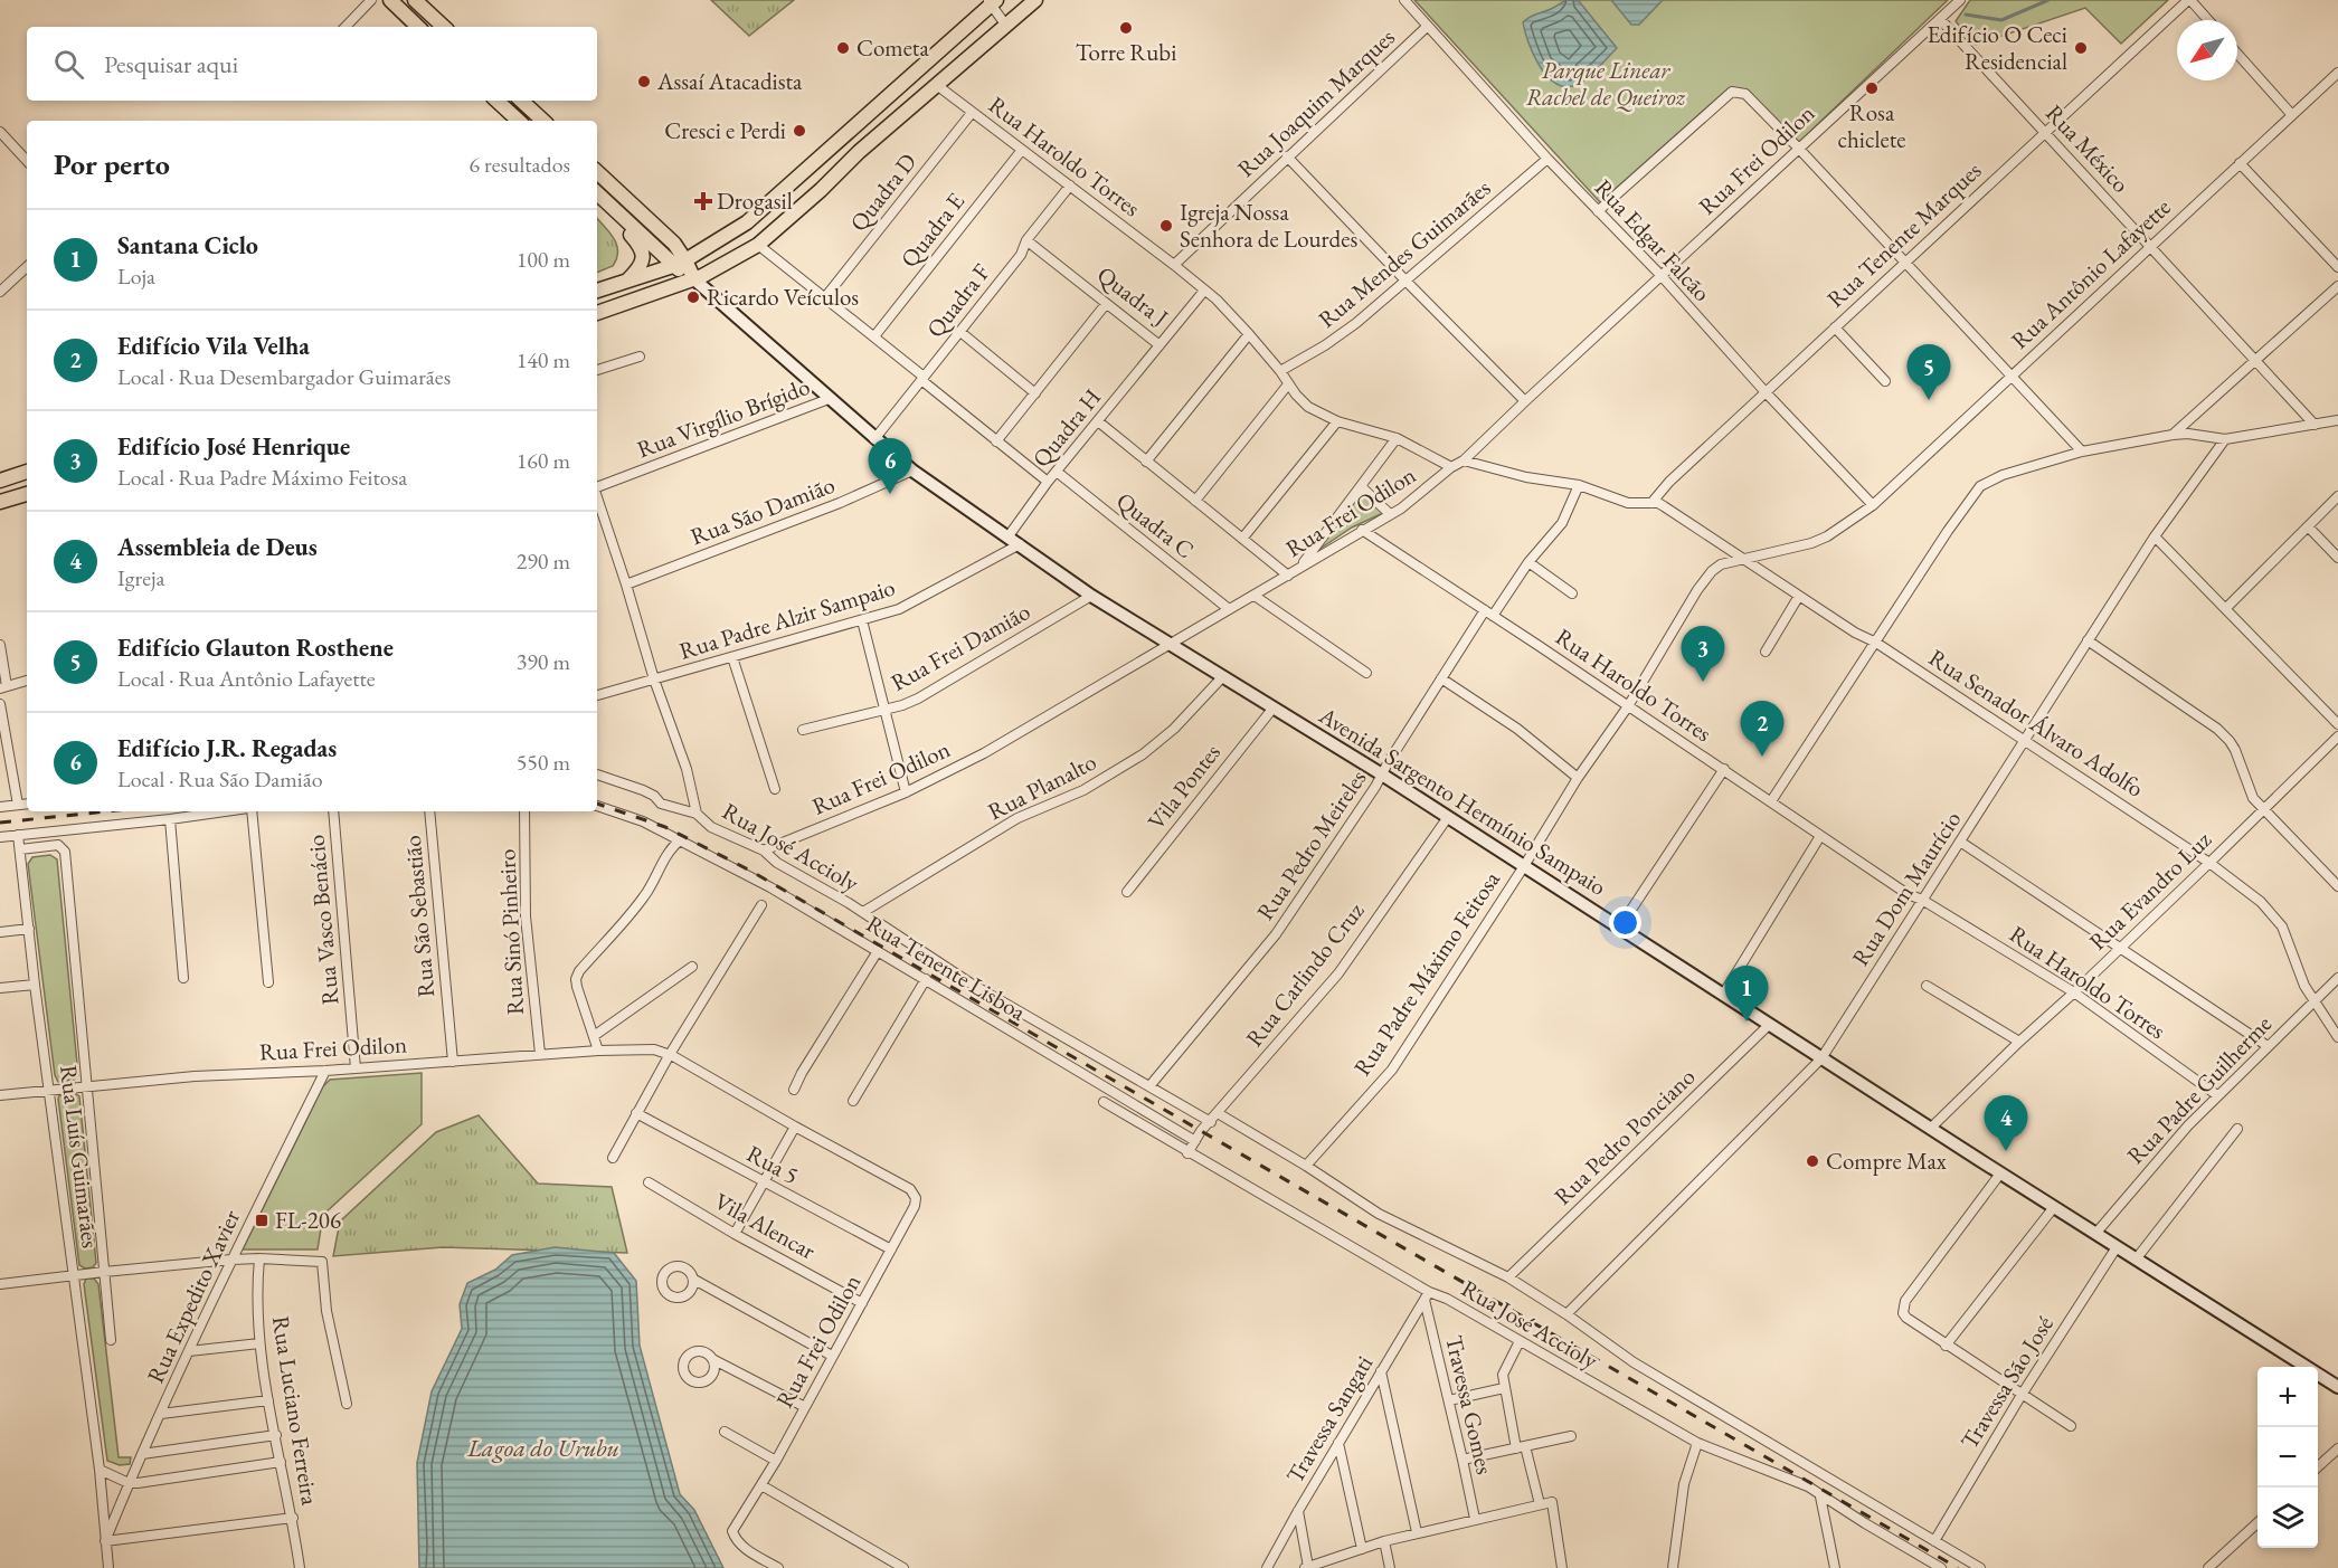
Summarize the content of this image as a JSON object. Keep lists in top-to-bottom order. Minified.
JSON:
{"streets":{"main road":["Avenida Sargento Hermínio Sampaio"],"street":["Rua Joaquim Marques","Rua México","Rua Haroldo Torres","Rua Frei Odilon","Quadra D","Quadra E","Rua Tenente Marques","Rua Edgar Falcão","Rua Mendes Guimarães","Rua Antônio Lafayette","Quadra J","Quadra F","Rua Virgílio Brígido","Quadra H","Rua São Damião","Quadra C","Rua Padre Alzir Sampaio","Rua Frei Damião","Rua Senador Álvaro Adolfo","Rua Planalto","Vila Pontes","Rua Pedro Meireles","Rua José Accioly","Rua Dom Maurício","Rua Evandro Luz","Rua São Sebastião","Rua Vasco Benácio","Rua Sinó Pinheiro","Rua Tenente Lisboa","Rua Padre Máximo Feitosa","Rua Carlindo Cruz","Rua Padre Guilherme","Rua Pedro Ponciano","Rua Luís Guimarães","Rua 5","Vila Alencar","Rua Expedito Xavier","Travessa São José","Travessa Gomes","Rua Luciano Ferreira","Travessa Sangati"]},"crossings":[["Rua Joaquim Marques","Rua Haroldo Torres"],["Rua Joaquim Marques","Rua Edgar Falcão"],["Rua México","Rua Frei Odilon"],["Rua México","Rua Tenente Marques"],["Rua México","Rua Antônio Lafayette"],["Rua Haroldo Torres","Rua Frei Odilon"],["Rua Haroldo Torres","Quadra D"],["Rua Haroldo Torres","Quadra E"],["Rua Haroldo Torres","Rua Mendes Guimarães"],["Rua Haroldo Torres","Quadra J"],["Rua Haroldo Torres","Quadra F"],["Rua Haroldo Torres","Rua Pedro Meireles"],["Rua Haroldo Torres","Rua Dom Maurício"],["Rua Haroldo Torres","Rua Evandro Luz"],["Rua Haroldo Torres","Rua Padre Máximo Feitosa"],["Rua Haroldo Torres","Rua Padre Guilherme"],["Rua Frei Odilon","Rua Edgar Falcão"],["Rua Frei Odilon","Quadra C"],["Rua Frei Odilon","Avenida Sargento Hermínio Sampaio"],["Rua Frei Odilon","Rua José Accioly"],["Rua Frei Odilon","Rua São Sebastião"],["Rua Frei Odilon","Rua Vasco Benácio"],["Rua Frei Odilon","Rua Sinó Pinheiro"],["Rua Frei Odilon","Rua Luís Guimarães"],["Rua Frei Odilon","Rua 5"],["Rua Frei Odilon","Vila Alencar"],["Rua Frei Odilon","Rua Expedito Xavier"],["Rua Tenente Marques","Rua Edgar Falcão"],["Rua Tenente Marques","Rua Senador Álvaro Adolfo"],["Rua Edgar Falcão","Rua Mendes Guimarães"],["Rua Edgar Falcão","Rua Antônio Lafayette"],["Rua Edgar Falcão","Rua Padre Máximo Feitosa"],["Rua Antônio Lafayette","Rua Padre Máximo Feitosa"],["Quadra J","Quadra F"],["Quadra J","Quadra H"],["Quadra F","Avenida Sargento Hermínio Sampaio"],["Rua Virgílio Brígido","Avenida Sargento Hermínio Sampaio"],["Quadra H","Quadra C"],["Quadra H","Avenida Sargento Hermínio Sampaio"],["Rua São Damião","Avenida Sargento Hermínio Sampaio"],["Rua Padre Alzir Sampaio","Avenida Sargento Hermínio Sampaio"],["Rua Frei Damião","Avenida Sargento Hermínio Sampaio"],["Rua Senador Álvaro Adolfo","Rua Dom Maurício"],["Rua Senador Álvaro Adolfo","Rua Evandro Luz"],["Rua Senador Álvaro Adolfo","Rua Padre Máximo Feitosa"],["Rua Senador Álvaro Adolfo","Rua Padre Guilherme"],["Rua Planalto","Avenida Sargento Hermínio Sampaio"],["Rua Planalto","Rua José Accioly"],["Vila Pontes","Avenida Sargento Hermínio Sampaio"],["Avenida Sargento Hermínio Sampaio","Rua Pedro Meireles"],["Avenida Sargento Hermínio Sampaio","Rua Dom Maurício"],["Avenida Sargento Hermínio Sampaio","Rua Evandro Luz"],["Avenida Sargento Hermínio Sampaio","Rua Padre Máximo Feitosa"],["Avenida Sargento Hermínio Sampaio","Rua Carlindo Cruz"],["Avenida Sargento Hermínio Sampaio","Rua Padre Guilherme"],["Avenida Sargento Hermínio Sampaio","Rua Pedro Ponciano"],["Avenida Sargento Hermínio Sampaio","Travessa São José"],["Rua Pedro Meireles","Rua José Accioly"],["Rua José Accioly","Rua Dom Maurício"],["Rua José Accioly","Rua Padre Máximo Feitosa"],["Rua José Accioly","Rua Carlindo Cruz"],["Rua José Accioly","Rua Pedro Ponciano"],["Rua José Accioly","Travessa São José"],["Rua José Accioly","Travessa Gomes"],["Rua José Accioly","Travessa Sangati"],["Rua Tenente Lisboa","Rua Carlindo Cruz"],["Rua Luís Guimarães","Rua Expedito Xavier"],["Travessa Gomes","Travessa Sangati"]],"water":["Lagoa do Urubu"],"parks":["Parque Linear Rachel de Queiroz"],"places":{"other":["Torre Rubi","Cometa","Edifício O Ceci Residencial","Assaí Atacadista","Rosa chiclete","Cresci e Perdi","Igreja Nossa Senhora de Lourdes","Ricardo Veículos","Compre Max"],"health":["Drogasil"],"transit":["FL-206"]},"north":"bottom left","page":{"search":"Pesquisar aqui","heading":["Por perto","6 resultados"],"list":[{"mark":"1","name":"Santana Ciclo","note":"Loja","value":"100 m"},{"mark":"2","name":"Edifício Vila Velha","note":"Local · Rua Desembargador Guimarães","value":"140 m"},{"mark":"3","name":"Edifício José Henrique","note":"Local · Rua Padre Máximo Feitosa","value":"160 m"},{"mark":"4","name":"Assembleia de Deus","note":"Igreja","value":"290 m"},{"mark":"5","name":"Edifício Glauton Rosthene","note":"Local · Rua Antônio Lafayette","value":"390 m"},{"mark":"6","name":"Edifício J.R. Regadas","note":"Local · Rua São Damião","value":"550 m"}],"pins":["5","6","3","2","1","4"],"map_buttons":["+","−"]}}
